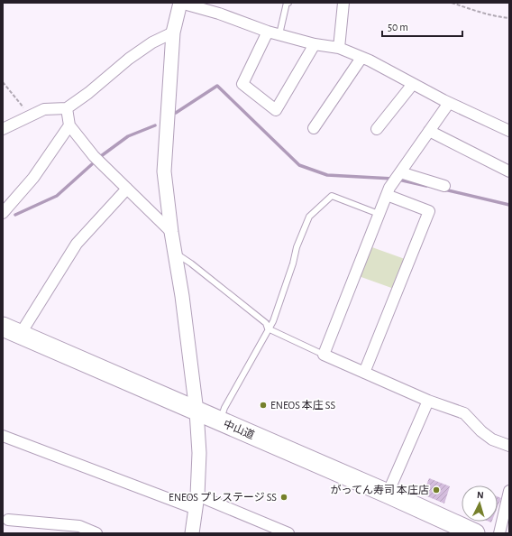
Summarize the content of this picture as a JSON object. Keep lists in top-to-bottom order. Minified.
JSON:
{"streets":{"highway":["中山道"]},"places":["ENEOS 本庄 SS","がってん寿司 本庄店","ENEOS プレステージ SS"],"scale_bar":"50 m","north":"top"}
